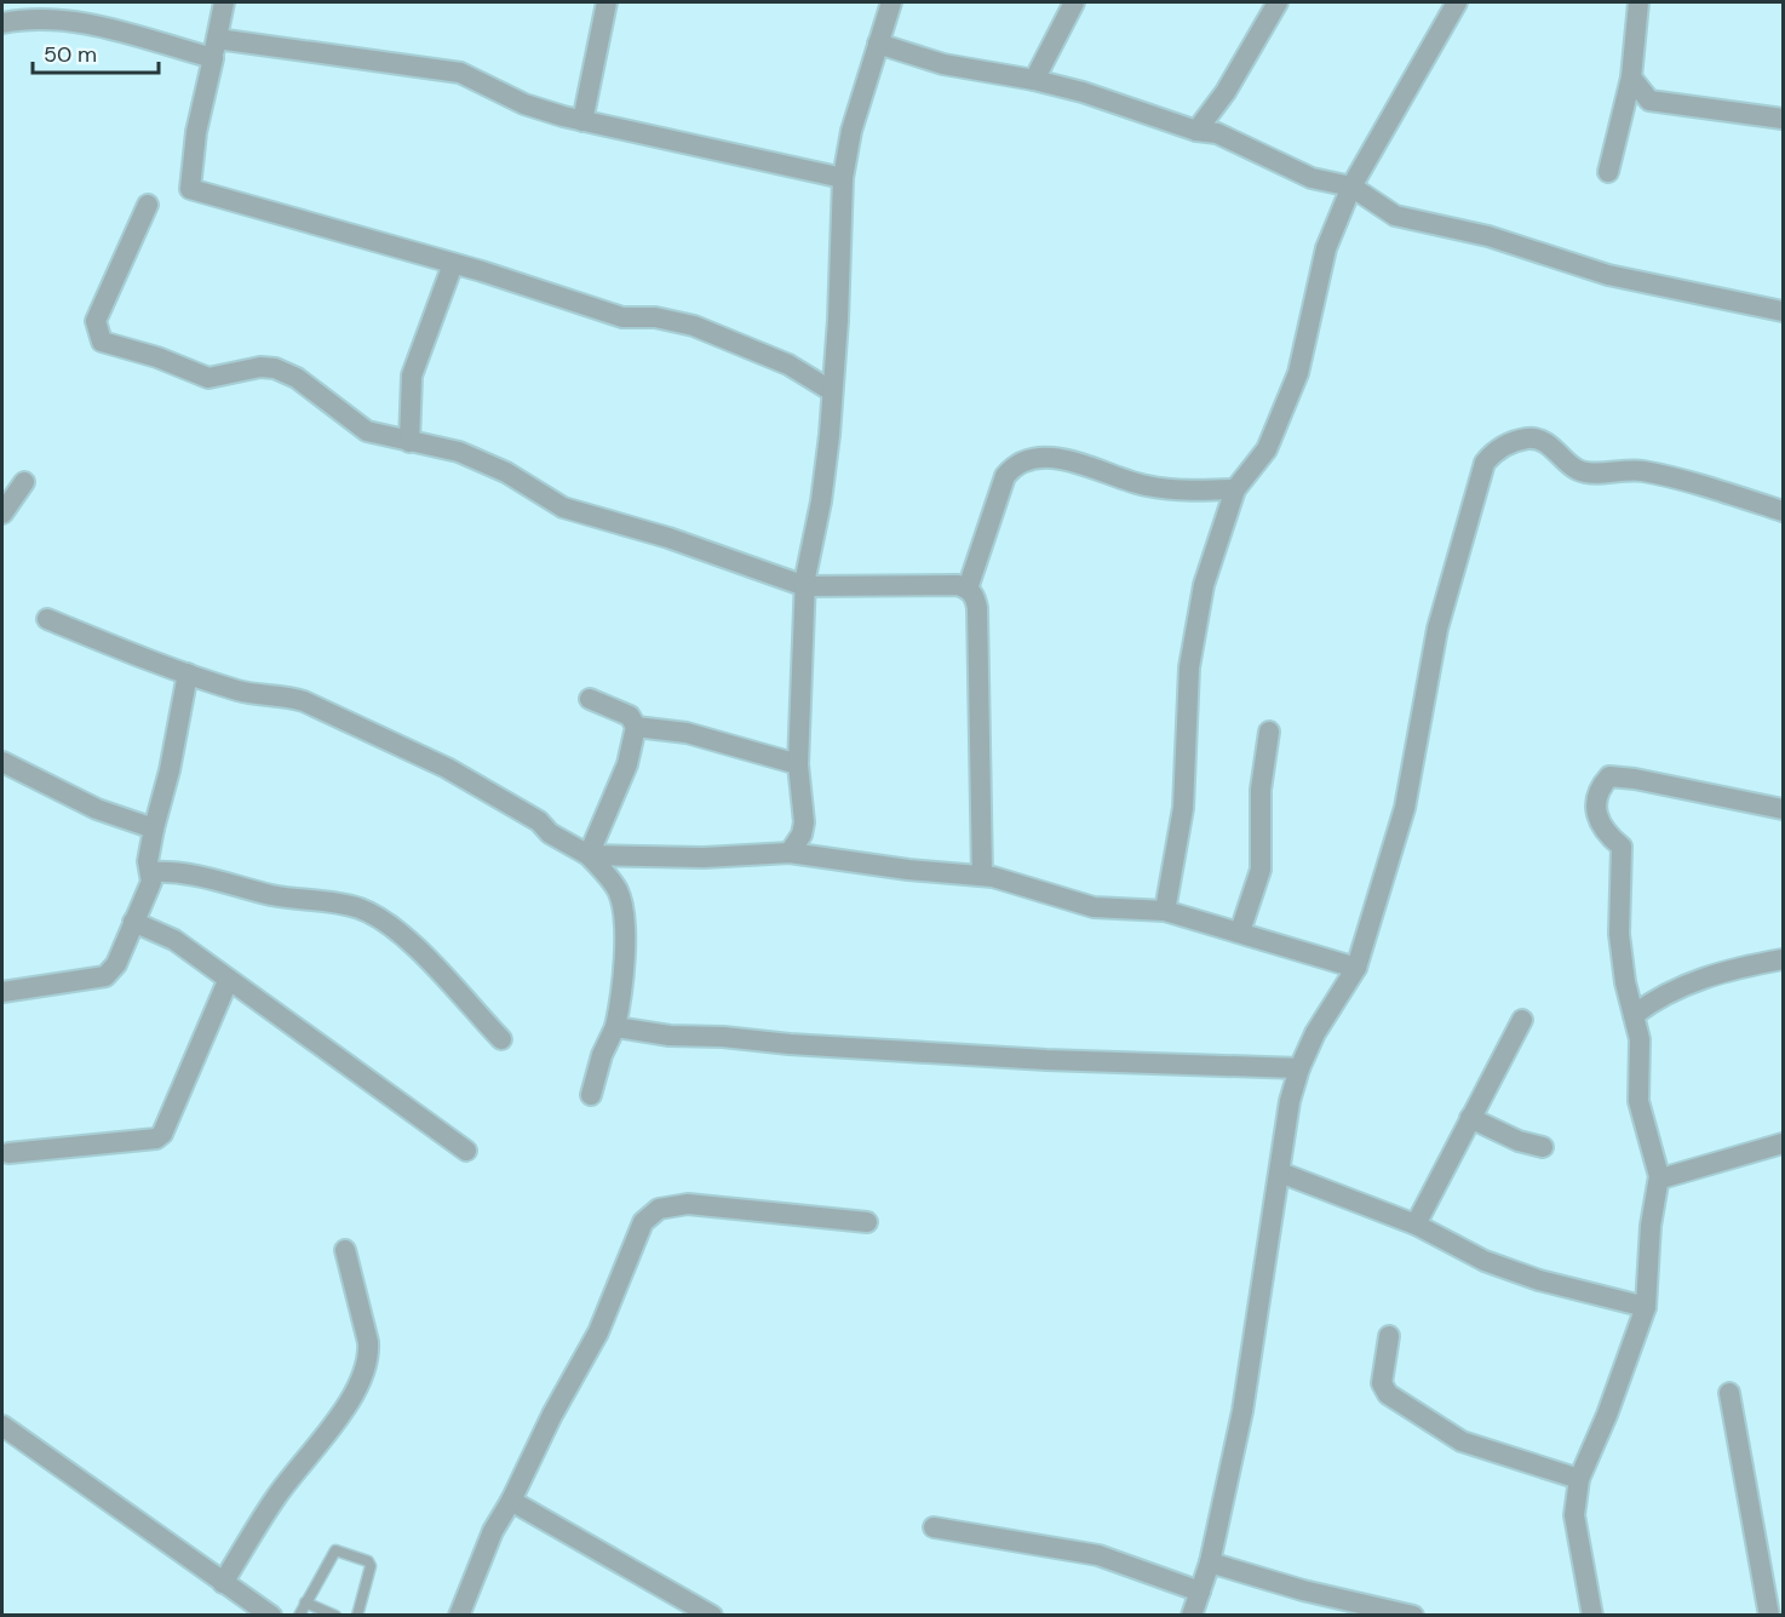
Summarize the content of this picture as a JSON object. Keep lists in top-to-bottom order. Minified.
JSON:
{"scale_bar":"50 m"}
